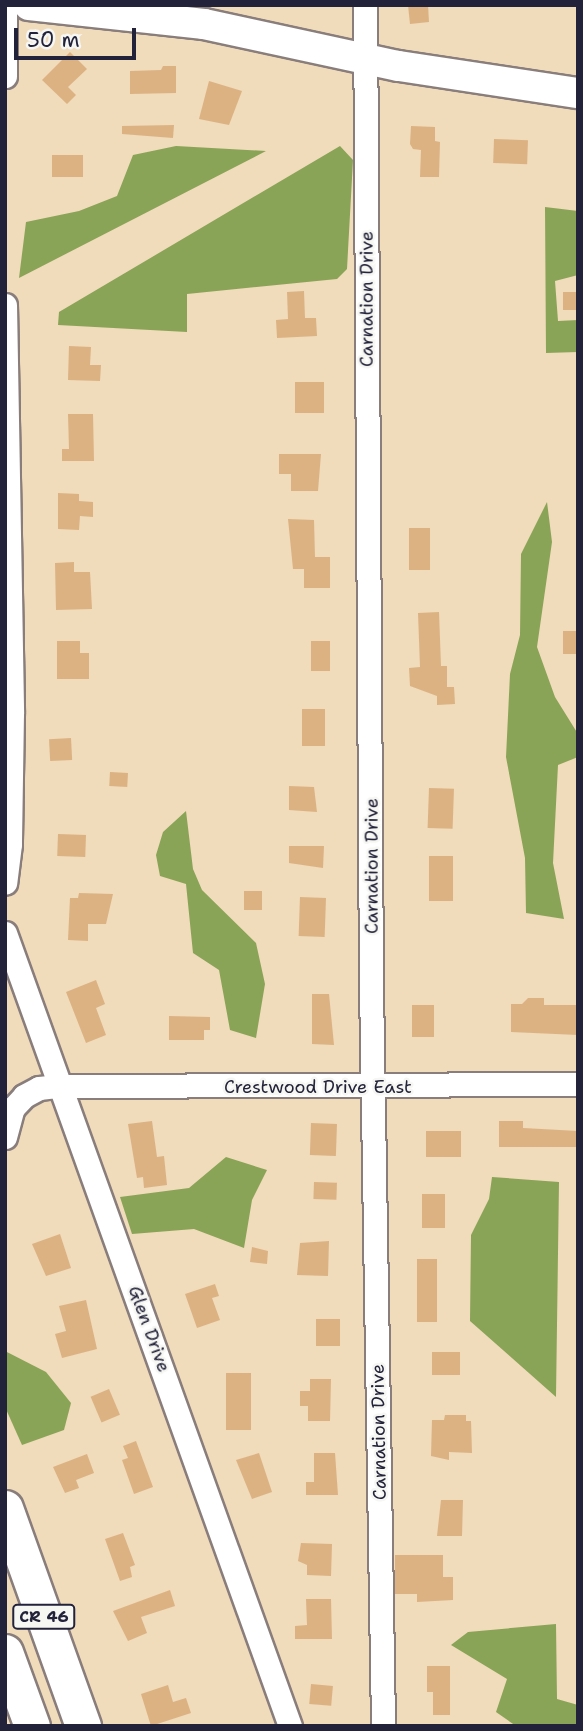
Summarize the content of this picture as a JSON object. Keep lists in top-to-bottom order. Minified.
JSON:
{"streets":{"highway":["CR 46"],"street":["Carnation Drive","Crestwood Drive East","Glen Drive"]},"crossings":[["Carnation Drive","Crestwood Drive East"],["Crestwood Drive East","Glen Drive"]],"scale_bar":"50 m"}
